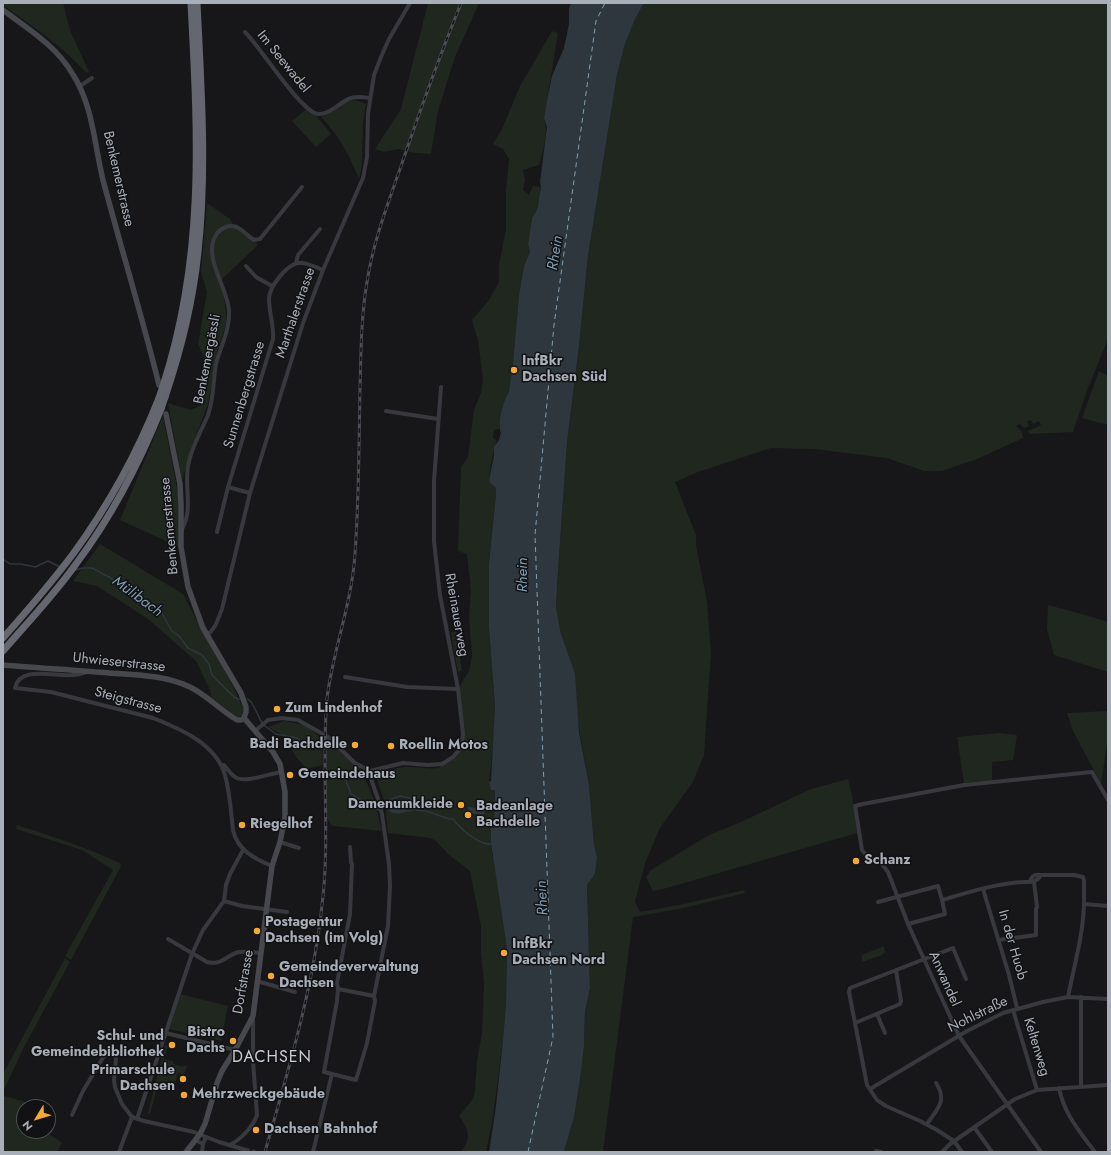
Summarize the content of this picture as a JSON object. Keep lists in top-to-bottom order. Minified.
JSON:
{"streets":{"street":["Im Seewadel","Benkemerstrasse","Marthalerstrasse","Benkemergässli","Sunnenbergstrasse","Rheinauerweg","Uhwieserstrasse","Steigstrasse","In der Huob","Anwandel","Dorfstrasse","Nohlstraße","Keltenweg"]},"crossings":[["Im Seewadel","Marthalerstrasse"],["Benkemerstrasse","Marthalerstrasse"],["Benkemerstrasse","Benkemergässli"],["Benkemerstrasse","Uhwieserstrasse"],["Benkemerstrasse","Dorfstrasse"],["Uhwieserstrasse","Steigstrasse"],["Uhwieserstrasse","Dorfstrasse"],["In der Huob","Nohlstraße"],["In der Huob","Keltenweg"],["Anwandel","Nohlstraße"],["Nohlstraße","Keltenweg"]],"districts":["DACHSEN"],"water":["Rhein","Mülibach"],"places":["InfBkr Dachsen Süd","Zum Lindenhof","Badi Bachdelle","Roellin Motos","Gemeindehaus","Damenumkleide","Badeanlage Bachdelle","Riegelhof","Schanz","Postagentur Dachsen (im Volg)","InfBkr Dachsen Nord","Gemeindeverwaltung Dachsen","Bistro Dachs","Schul- und Gemeindebibliothek","Primarschule Dachsen","Mehrzweckgebäude","Dachsen Bahnhof"],"north":"bottom left"}
